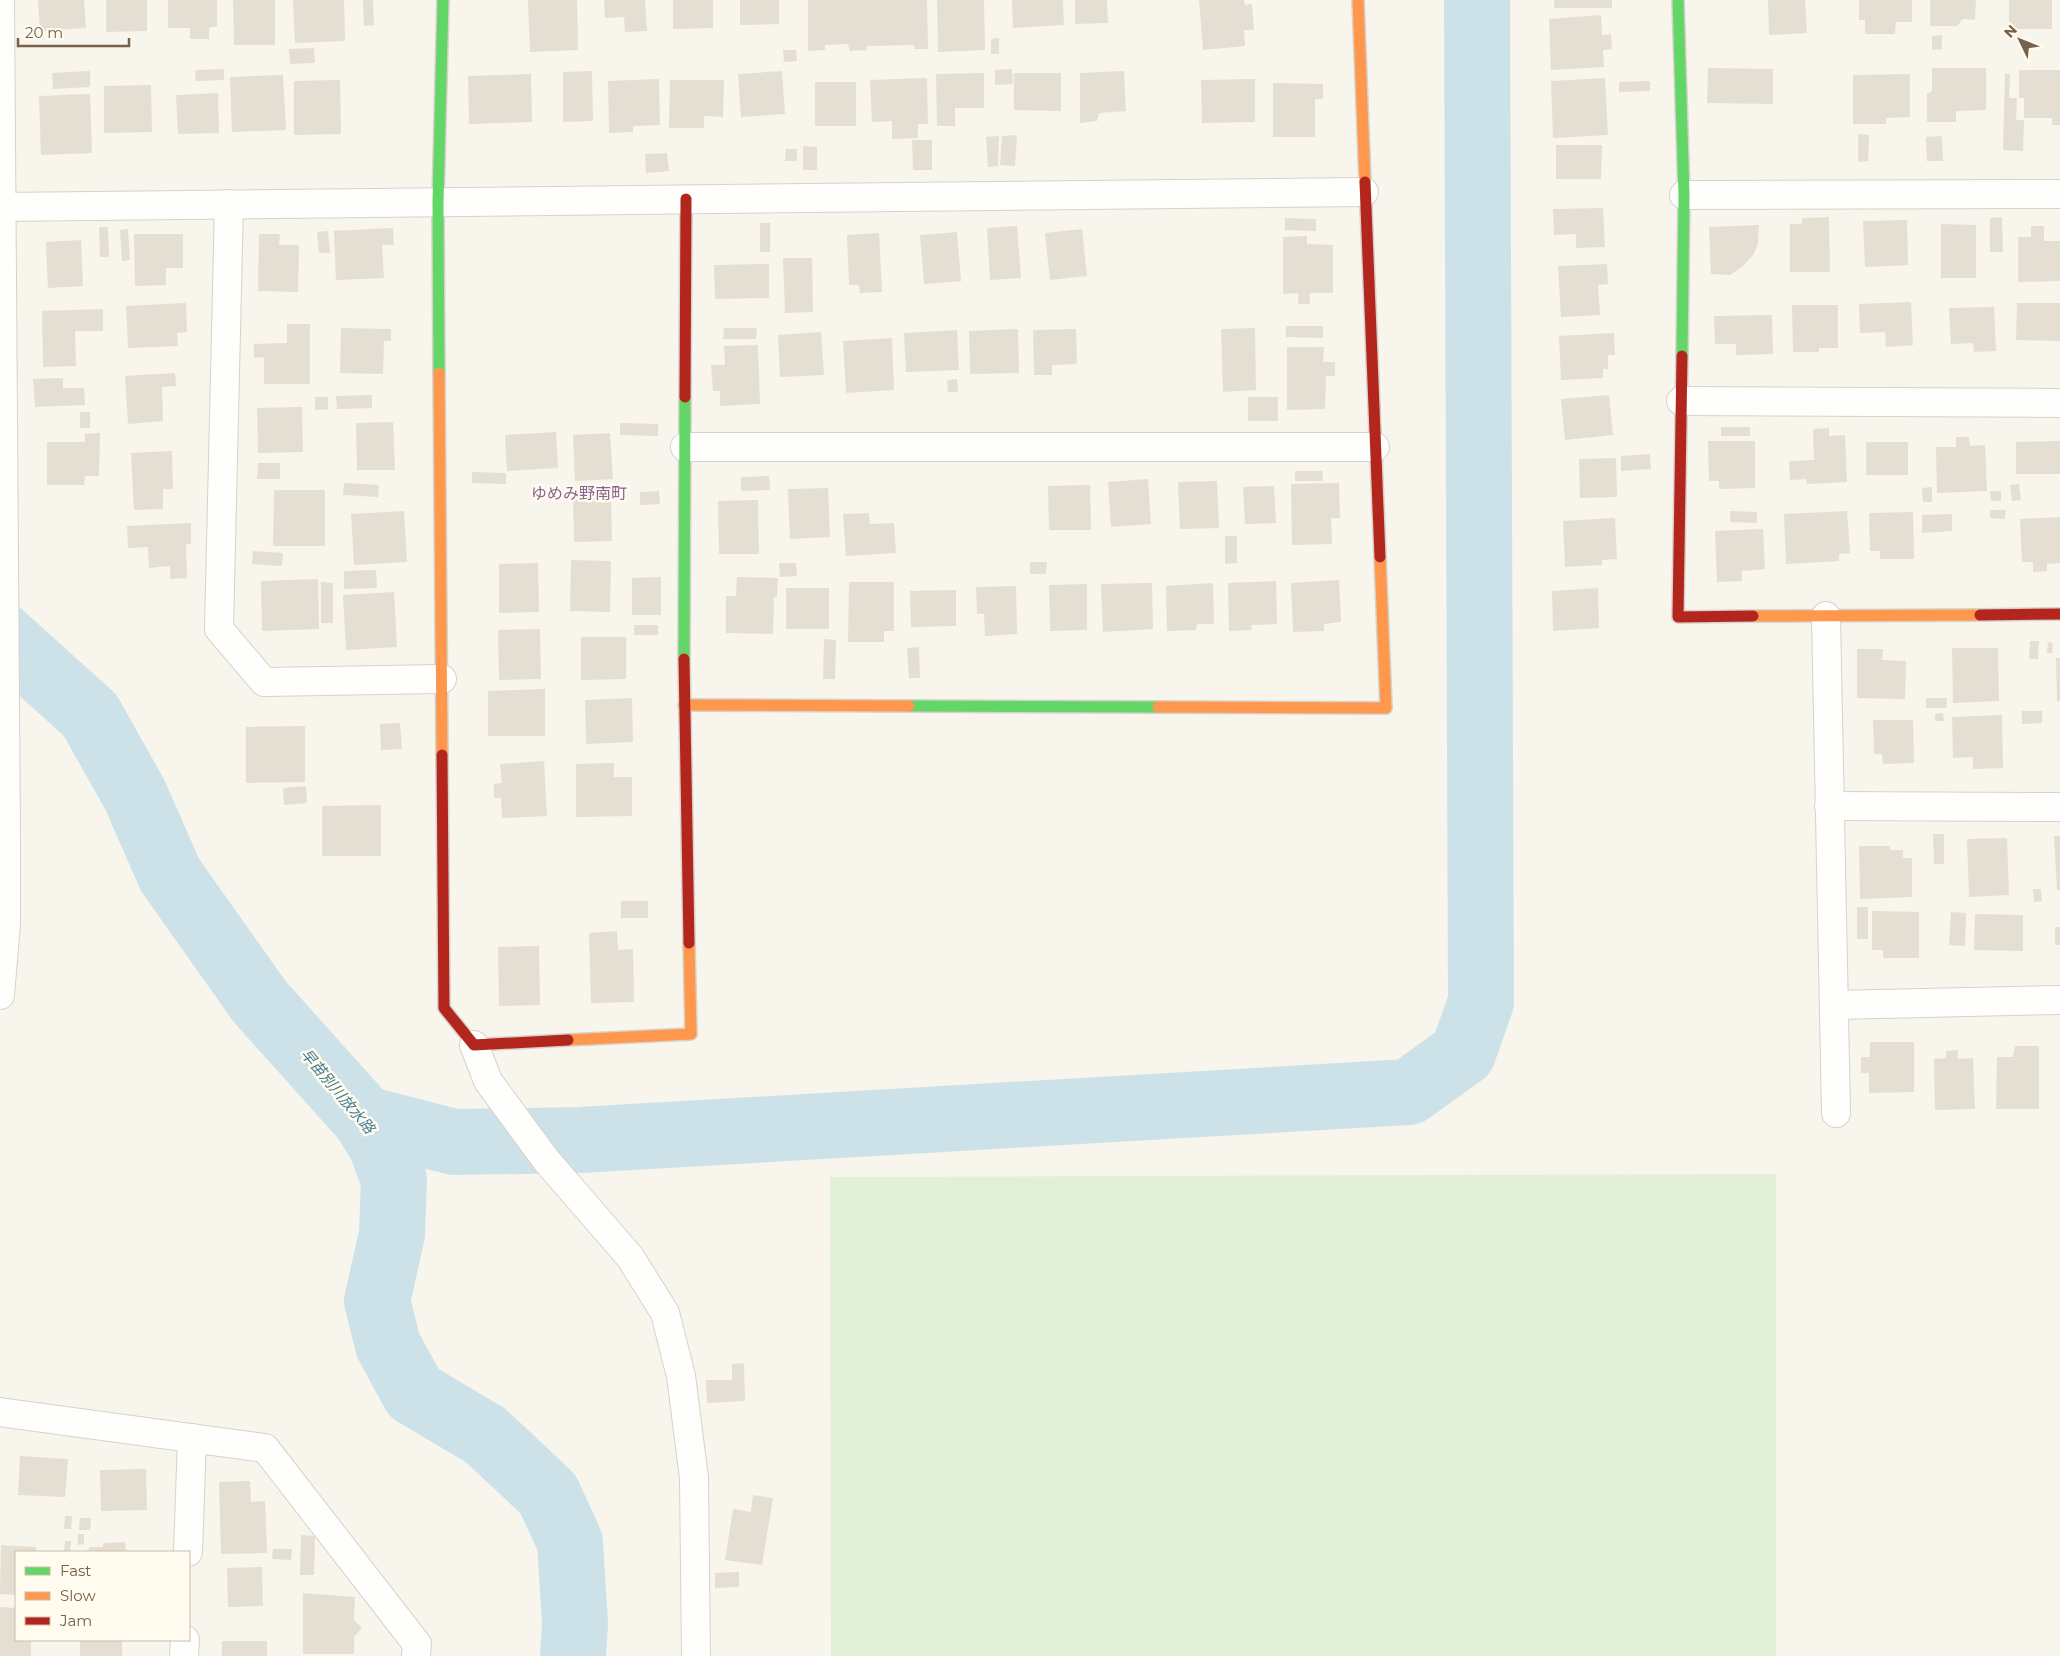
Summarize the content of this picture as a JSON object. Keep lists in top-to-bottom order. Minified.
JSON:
{"districts":["ゆめみ野南町"],"water":["早苗別川放水路"],"legend":["Fast","Slow","Jam"],"scale_bar":"20 m","north":"top left"}
